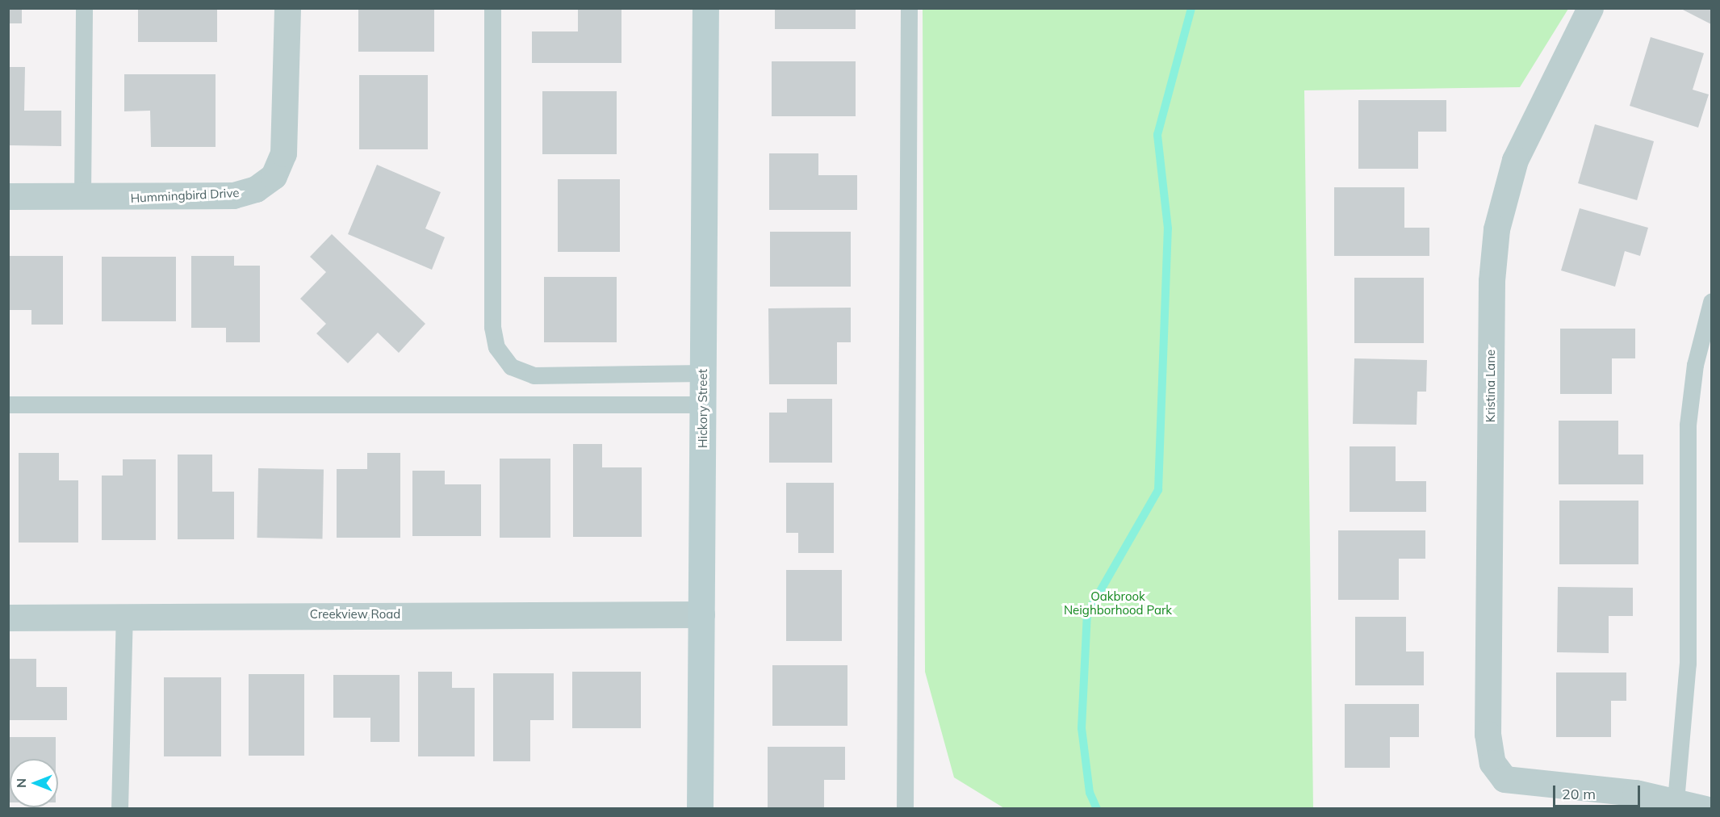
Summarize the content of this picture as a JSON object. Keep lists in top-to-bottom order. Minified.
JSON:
{"streets":{"street":["Hummingbird Drive","Kristina Lane","Hickory Street","Creekview Road"]},"crossings":[["Hickory Street","Creekview Road"]],"parks":["Oakbrook Neighborhood Park"],"scale_bar":"20 m","north":"left"}
